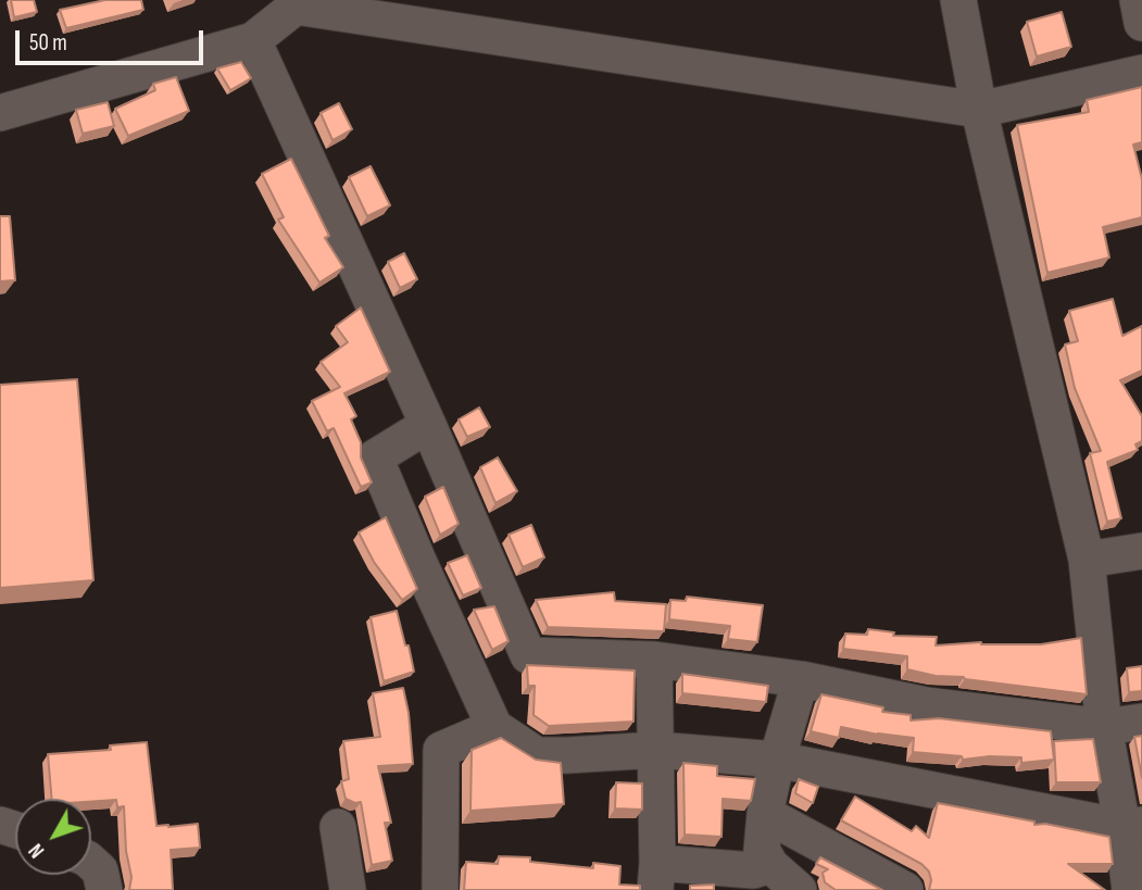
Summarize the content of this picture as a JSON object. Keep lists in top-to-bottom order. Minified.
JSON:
{"scale_bar":"50 m","north":"bottom left"}
